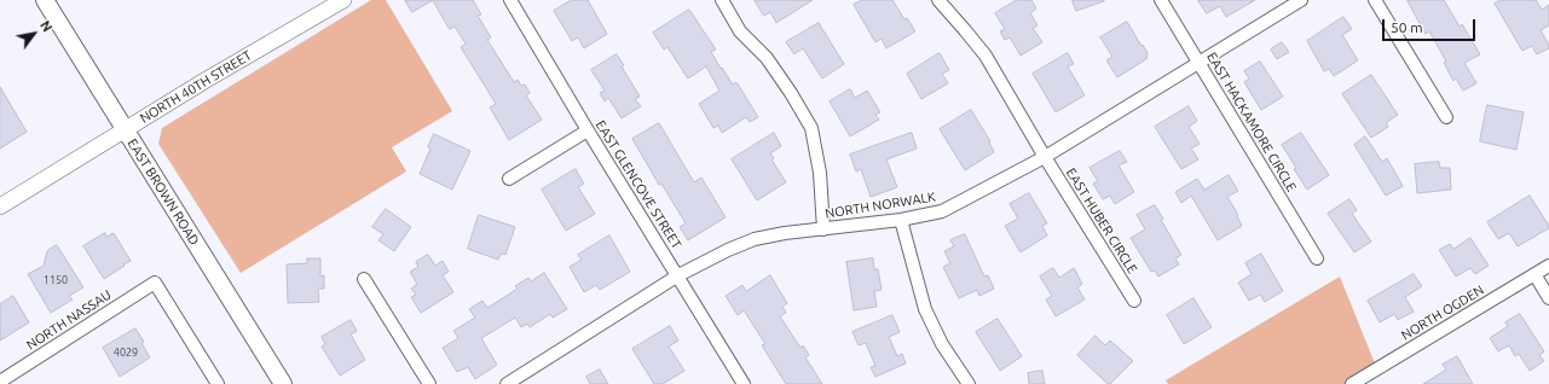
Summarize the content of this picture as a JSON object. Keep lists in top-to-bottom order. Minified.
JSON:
{"streets":{"main road":["EAST BROWN ROAD"],"street":["NORTH 40TH STREET","EAST HACKAMORE CIRCLE","EAST GLENCOVE STREET","NORTH NORWALK","EAST HUBER CIRCLE","NORTH OGDEN","NORTH NASSAU"]},"crossings":[["NORTH 40TH STREET","EAST BROWN ROAD"],["EAST HACKAMORE CIRCLE","NORTH NORWALK"],["EAST GLENCOVE STREET","NORTH NORWALK"],["NORTH NORWALK","EAST HUBER CIRCLE"]],"house_numbers":["1150","4029"],"scale_bar":"50 m","north":"top right"}
